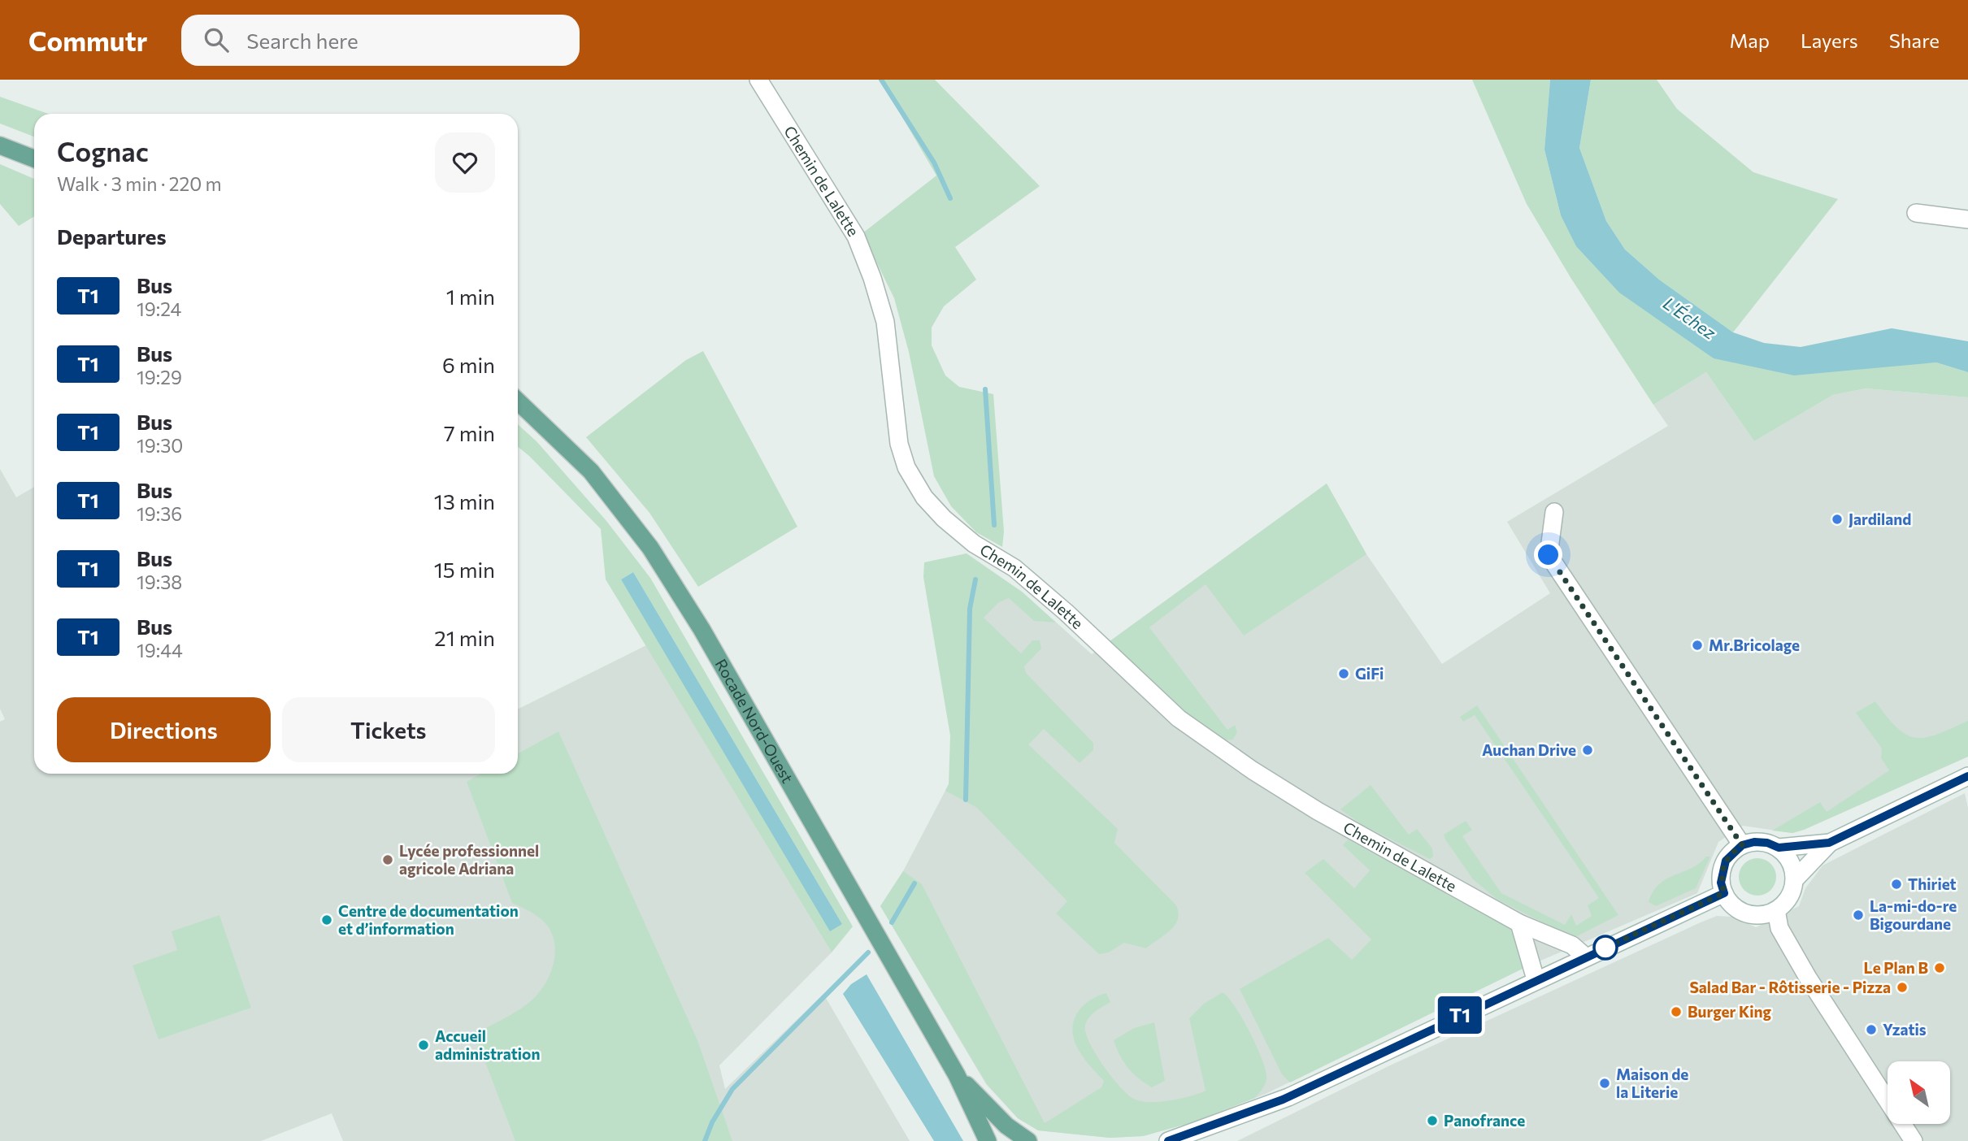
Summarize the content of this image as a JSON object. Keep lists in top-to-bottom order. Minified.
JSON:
{"streets":{"main road":["Rocade Nord-Ouest"],"street":["Chemin de Lalette"]},"water":["L'Échez"],"places":["Jardiland","Mr.Bricolage","GiFi","Auchan Drive","Lycée professionnel agricole Adriana","Thiriet","La-mi-do-re Bigourdane","Centre de documentation et d’information","Le Plan B","Salad Bar - Rôtisserie - Pizza","Burger King","Yzatis","Accueil administration","Maison de la Literie","Panofrance"],"lines":["bus line T1"],"north":"top left","page":{"header":"Commutr","search":"Search here","nav":["Map","Layers","Share"],"on_map":"T1","heading":[["Cognac","Walk · 3 min · 220 m"],"Departures"],"list":[{"mark":"T1","name":"Bus","note":"19:24","value":"1 min"},{"mark":"T1","name":"Bus","note":"19:29","value":"6 min"},{"mark":"T1","name":"Bus","note":"19:30","value":"7 min"},{"mark":"T1","name":"Bus","note":"19:36","value":"13 min"},{"mark":"T1","name":"Bus","note":"19:38","value":"15 min"},{"mark":"T1","name":"Bus","note":"19:44","value":"21 min"}],"buttons":["Directions","Tickets"]}}
